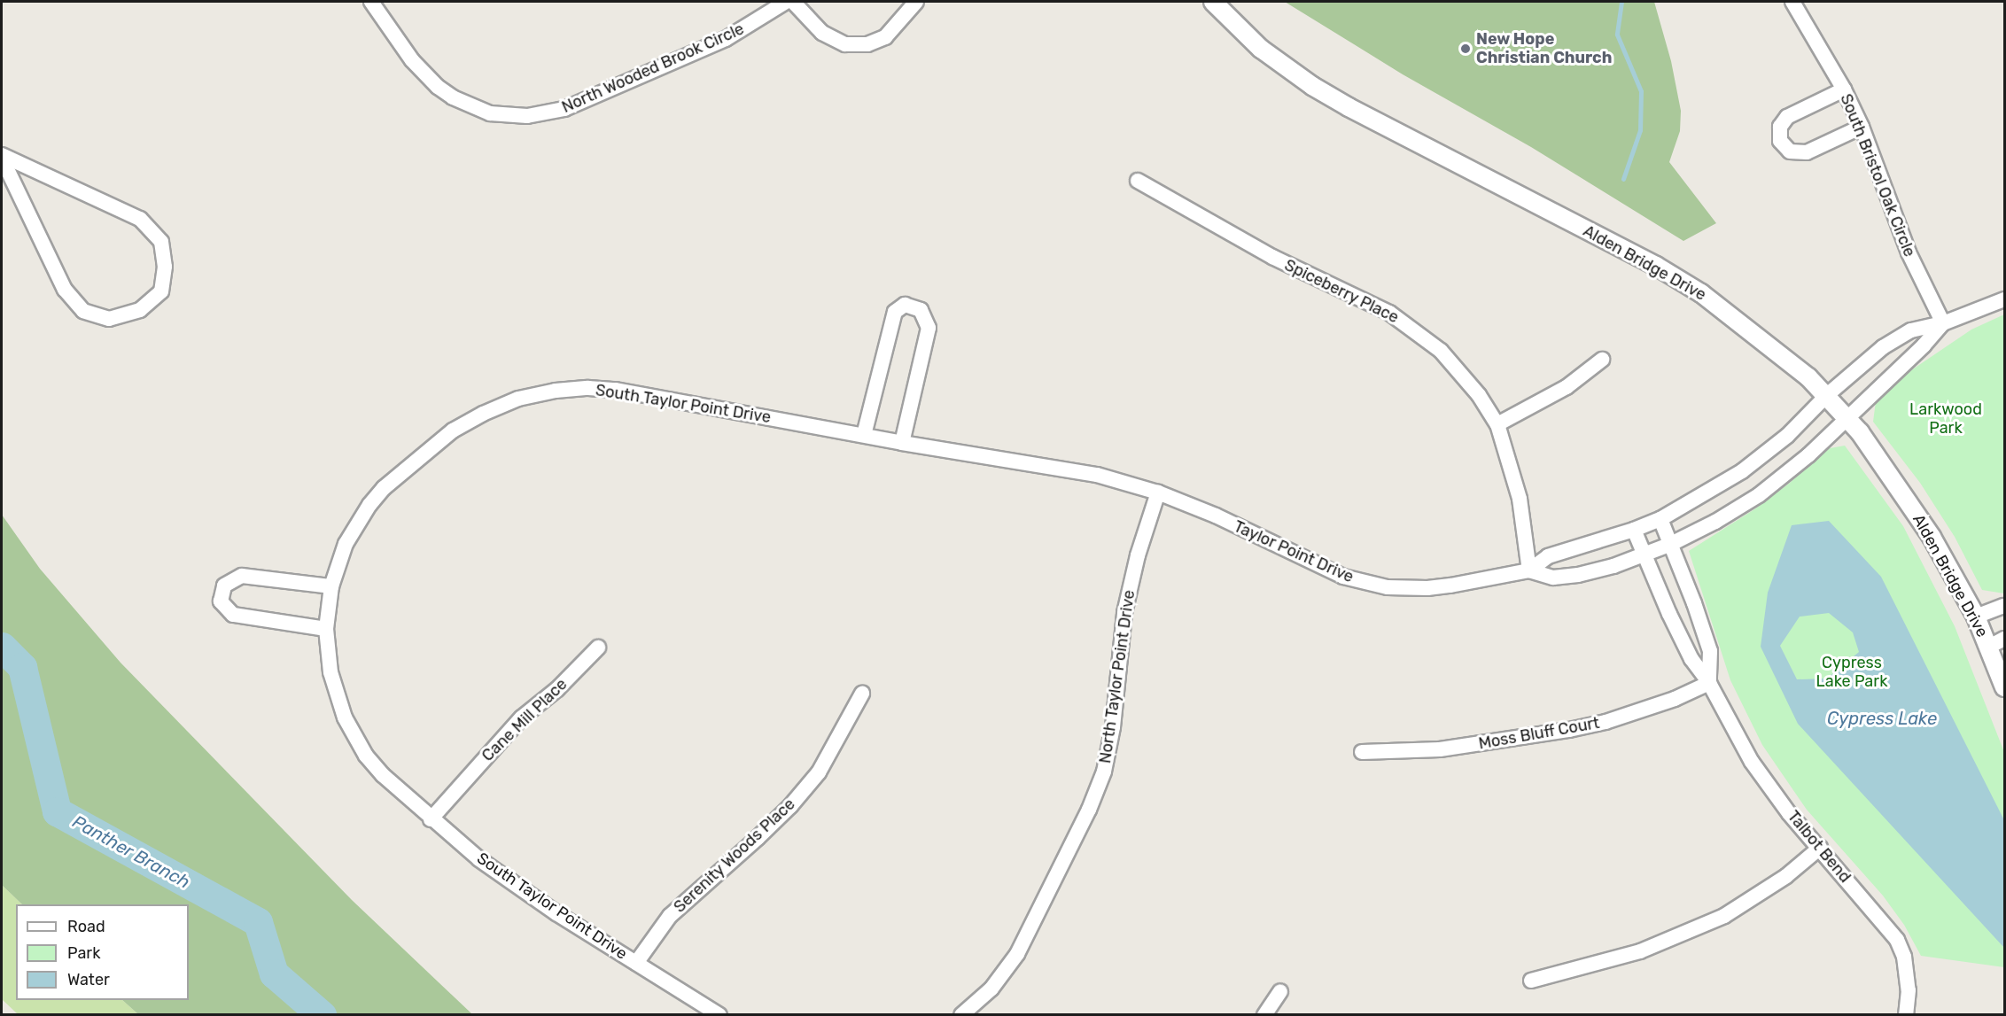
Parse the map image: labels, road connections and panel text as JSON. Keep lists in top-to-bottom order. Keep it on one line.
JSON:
{"streets":{"street":["North Wooded Brook Circle","South Bristol Oak Circle","Alden Bridge Drive","Spiceberry Place","South Taylor Point Drive","Taylor Point Drive","North Taylor Point Drive","Cane Mill Place","Moss Bluff Court","Talbot Bend","Serenity Woods Place"]},"crossings":[["South Bristol Oak Circle","Taylor Point Drive"],["Alden Bridge Drive","Taylor Point Drive"],["Spiceberry Place","Taylor Point Drive"],["South Taylor Point Drive","Taylor Point Drive"],["South Taylor Point Drive","North Taylor Point Drive"],["South Taylor Point Drive","Cane Mill Place"],["South Taylor Point Drive","Serenity Woods Place"],["Taylor Point Drive","North Taylor Point Drive"],["Taylor Point Drive","Talbot Bend"],["Moss Bluff Court","Talbot Bend"]],"water":["Cypress Lake","Panther Branch"],"parks":["Larkwood Park","Cypress Lake Park"],"places":["New Hope Christian Church"],"legend":["Road","Park","Water"]}
